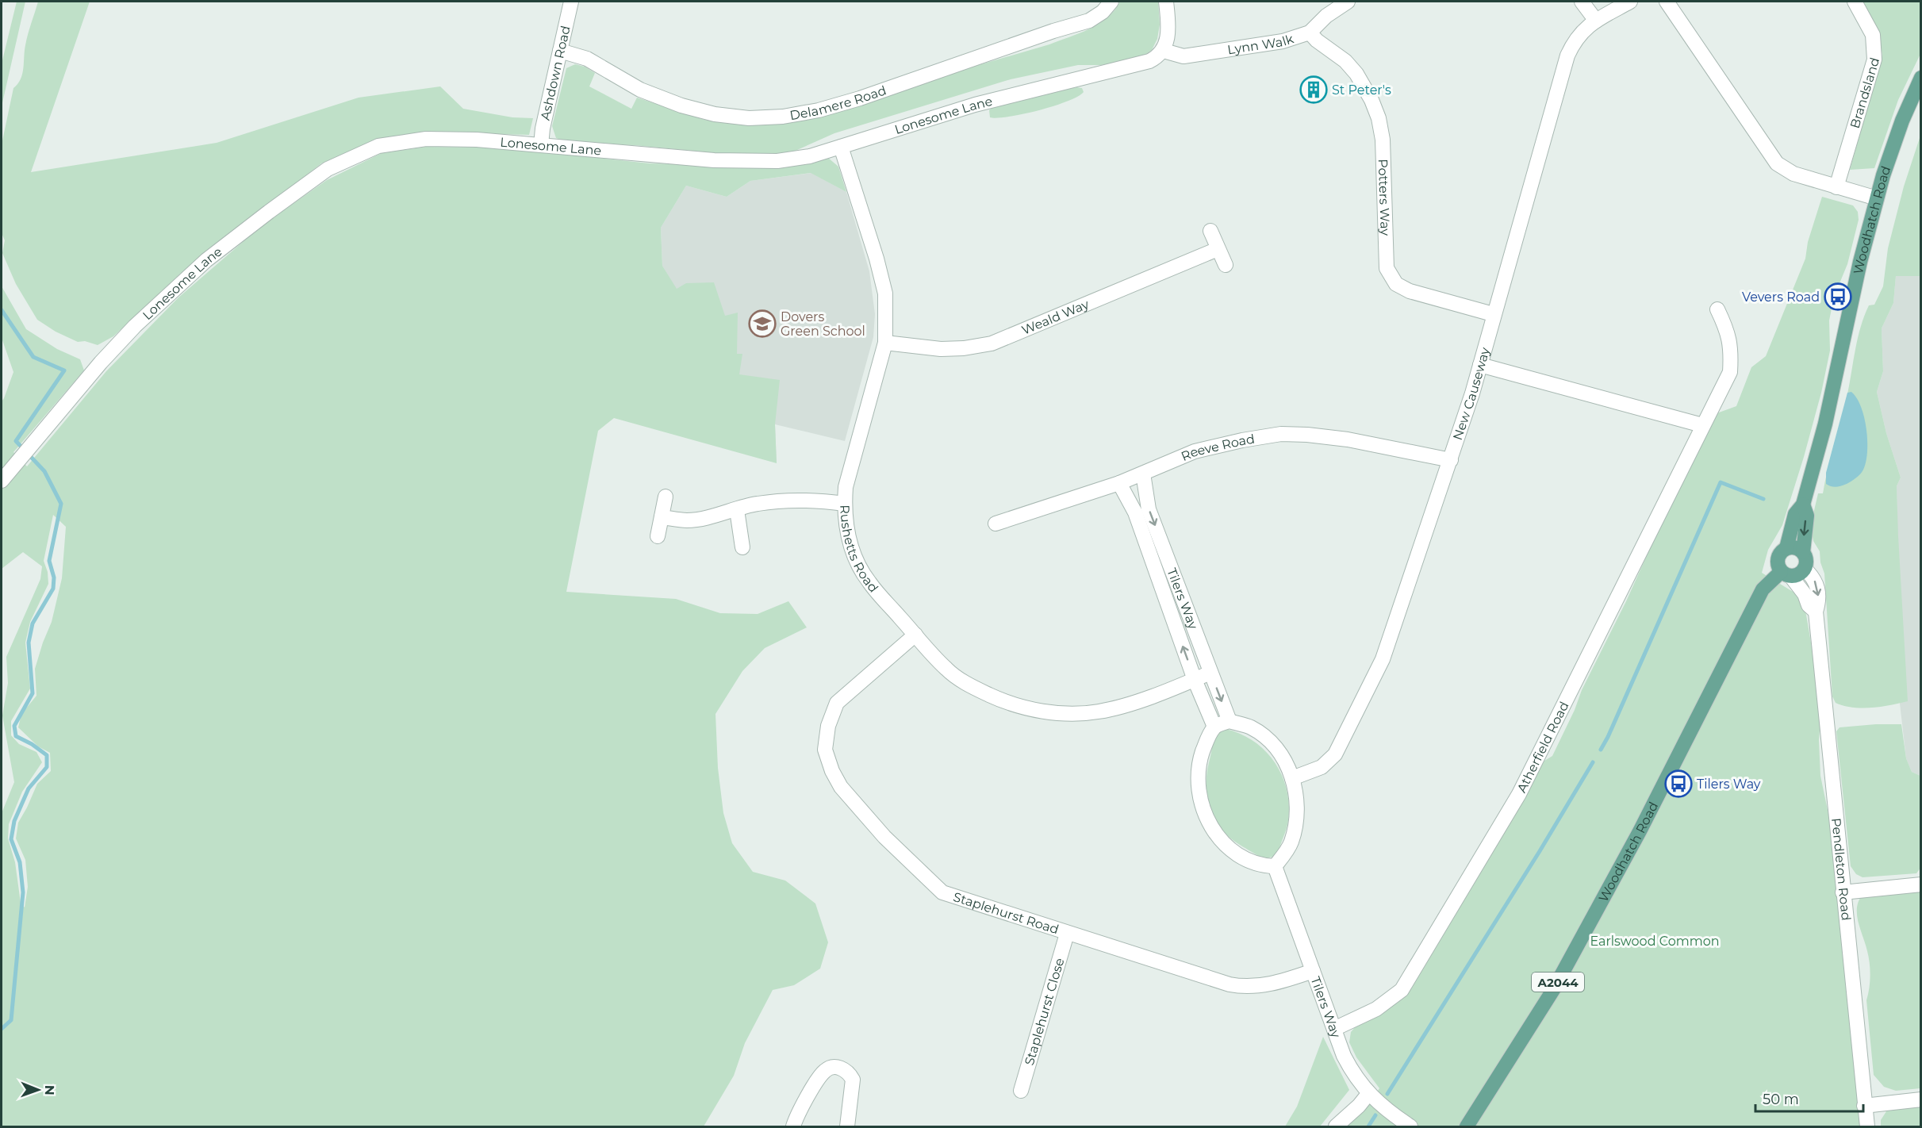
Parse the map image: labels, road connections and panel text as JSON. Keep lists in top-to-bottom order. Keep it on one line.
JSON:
{"streets":{"main road":["Woodhatch Road","A2044"],"street":["Lynn Walk","Ashdown Road","Brandsland","Delamere Road","Lonesome Lane","Potters Way","Weald Way","New Causeway","Reeve Road","Rushetts Road","Tilers Way","Atherfield Road","Pendleton Road","Staplehurst Road","Staplehurst Close"]},"crossings":[["Lynn Walk","Lonesome Lane"],["Lynn Walk","Potters Way"],["Ashdown Road","Delamere Road"],["Ashdown Road","Lonesome Lane"],["Lonesome Lane","Rushetts Road"],["Potters Way","New Causeway"],["Woodhatch Road","Pendleton Road"],["Weald Way","Rushetts Road"],["New Causeway","Reeve Road"],["New Causeway","Tilers Way"],["Reeve Road","Tilers Way"],["Rushetts Road","Tilers Way"],["Rushetts Road","Staplehurst Road"],["Tilers Way","Atherfield Road"],["Tilers Way","Staplehurst Road"],["Staplehurst Road","Staplehurst Close"]],"parks":["Earlswood Common"],"places":{"building":["St Peter's"],"bus stop":["Vevers Road","Tilers Way"],"school or university":["Dovers Green School"]},"scale_bar":"50 m","north":"right"}
